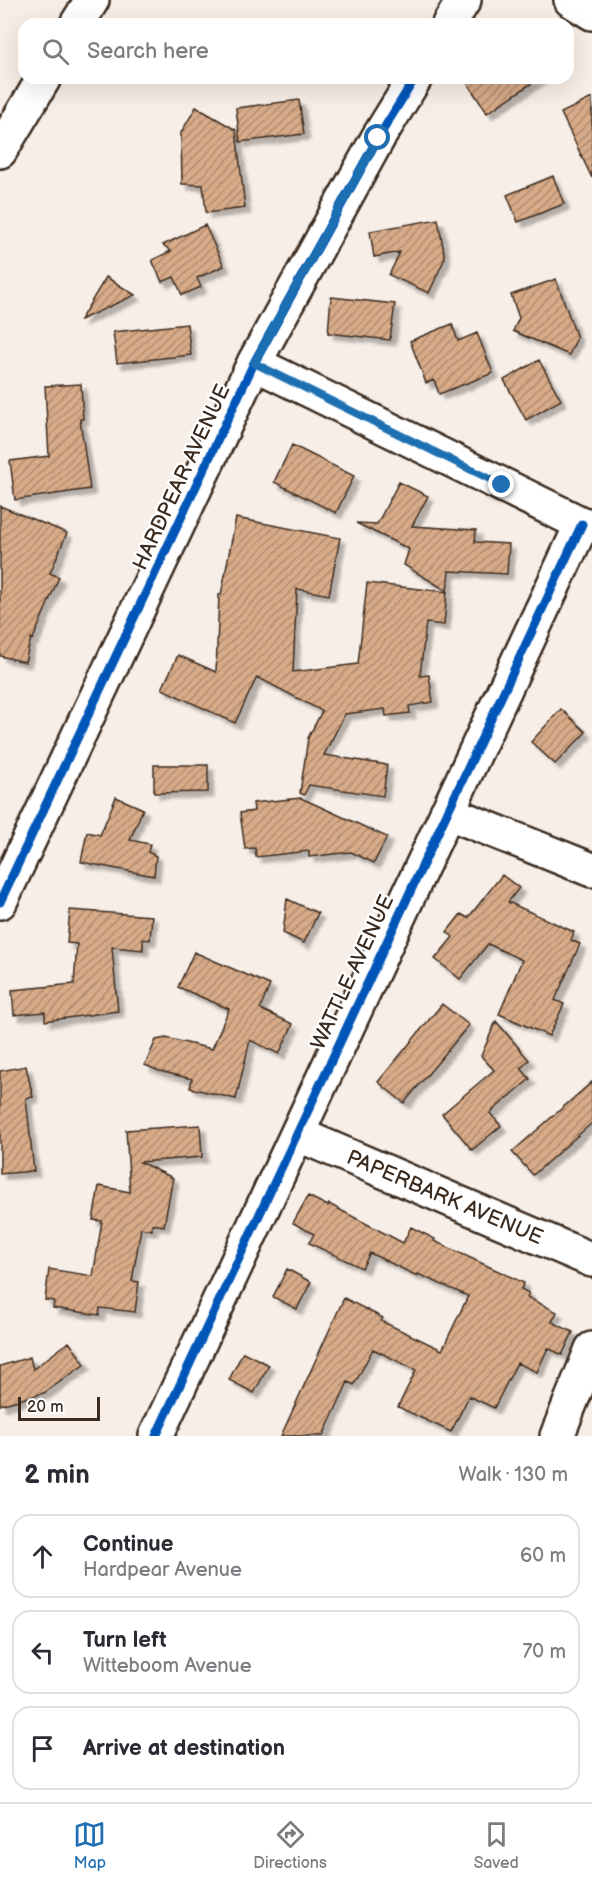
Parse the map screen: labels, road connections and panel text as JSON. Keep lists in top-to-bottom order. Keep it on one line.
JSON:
{"streets":{"street":["HARDPEAR AVENUE","WATTLE AVENUE","PAPERBARK AVENUE"]},"crossings":[["WATTLE AVENUE","PAPERBARK AVENUE"]],"scale_bar":"20 m","page":{"search":"Search here","scale":"20 m","heading":["2 min","Walk · 130 m"],"list":[["Continue","Hardpear Avenue","60 m"],["Turn left","Witteboom Avenue","70 m"],"Arrive at destination"],"nav":["Map","Directions","Saved"]}}
